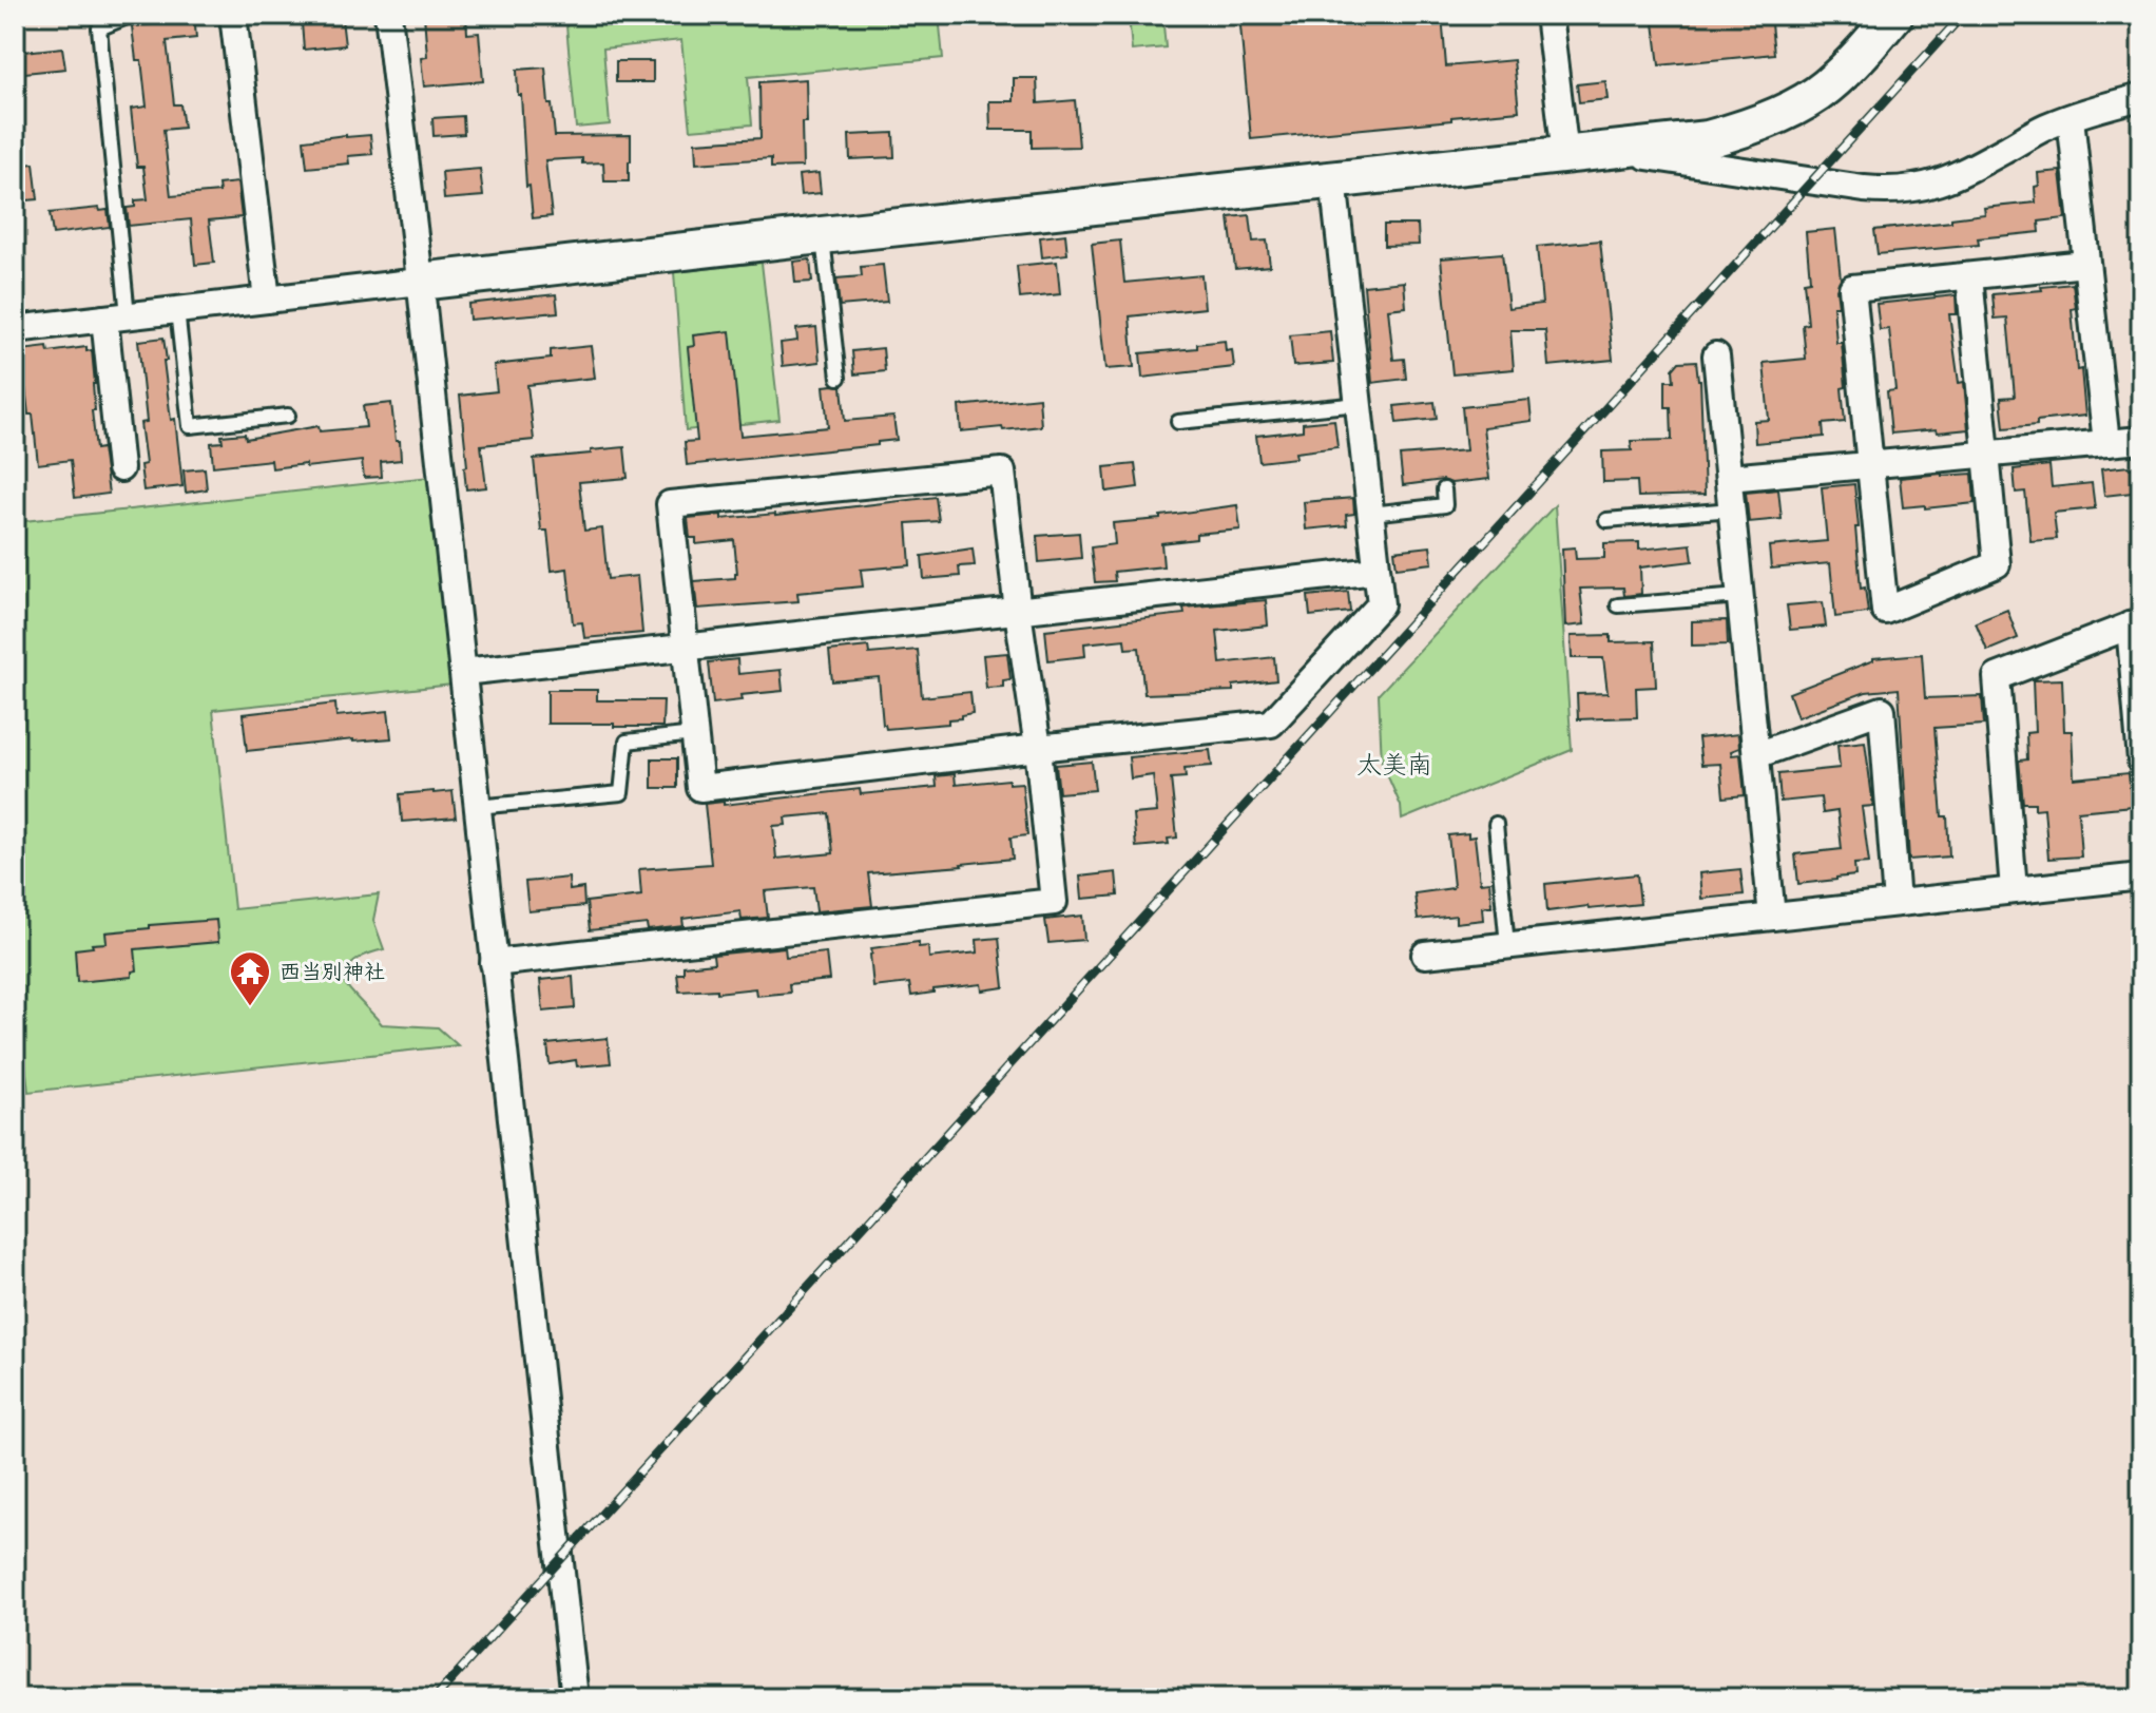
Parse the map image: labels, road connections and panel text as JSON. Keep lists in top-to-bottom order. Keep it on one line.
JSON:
{"districts":["太美南"],"places":{"temple":["西当別神社"]}}
